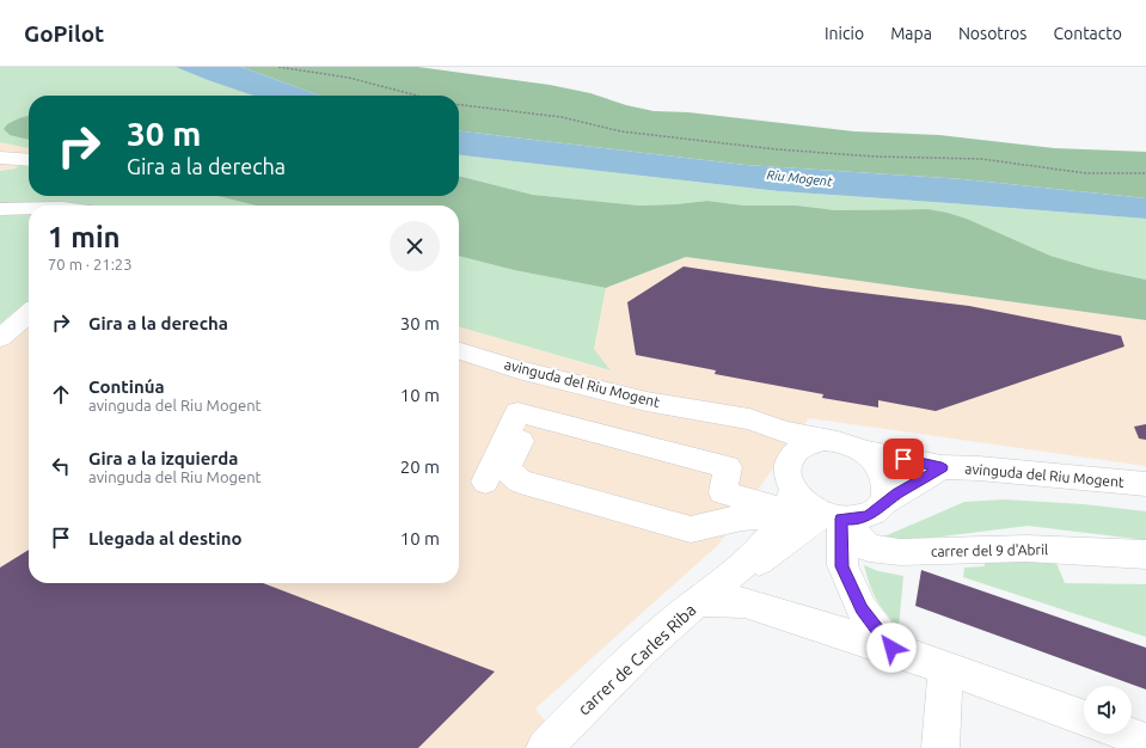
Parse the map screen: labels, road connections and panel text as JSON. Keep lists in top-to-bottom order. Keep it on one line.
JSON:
{"streets":{"street":["avinguda del Riu Mogent","carrer del 9 d'Abril","carrer de Carles Riba"]},"crossings":[["avinguda del Riu Mogent","carrer del 9 d'Abril"],["avinguda del Riu Mogent","carrer de Carles Riba"],["carrer del 9 d'Abril","carrer de Carles Riba"]],"water":["Riu Mogent"],"page":{"header":"GoPilot","nav":["Inicio","Mapa","Nosotros","Contacto"],"turn":["30 m","Gira a la derecha"],"heading":["1 min","70 m · 21:23"],"list":[{"name":"Gira a la derecha","value":"30 m"},{"name":"Continúa","note":"avinguda del Riu Mogent","value":"10 m"},{"name":"Gira a la izquierda","note":"avinguda del Riu Mogent","value":"20 m"},{"name":"Llegada al destino","value":"10 m"}]}}
